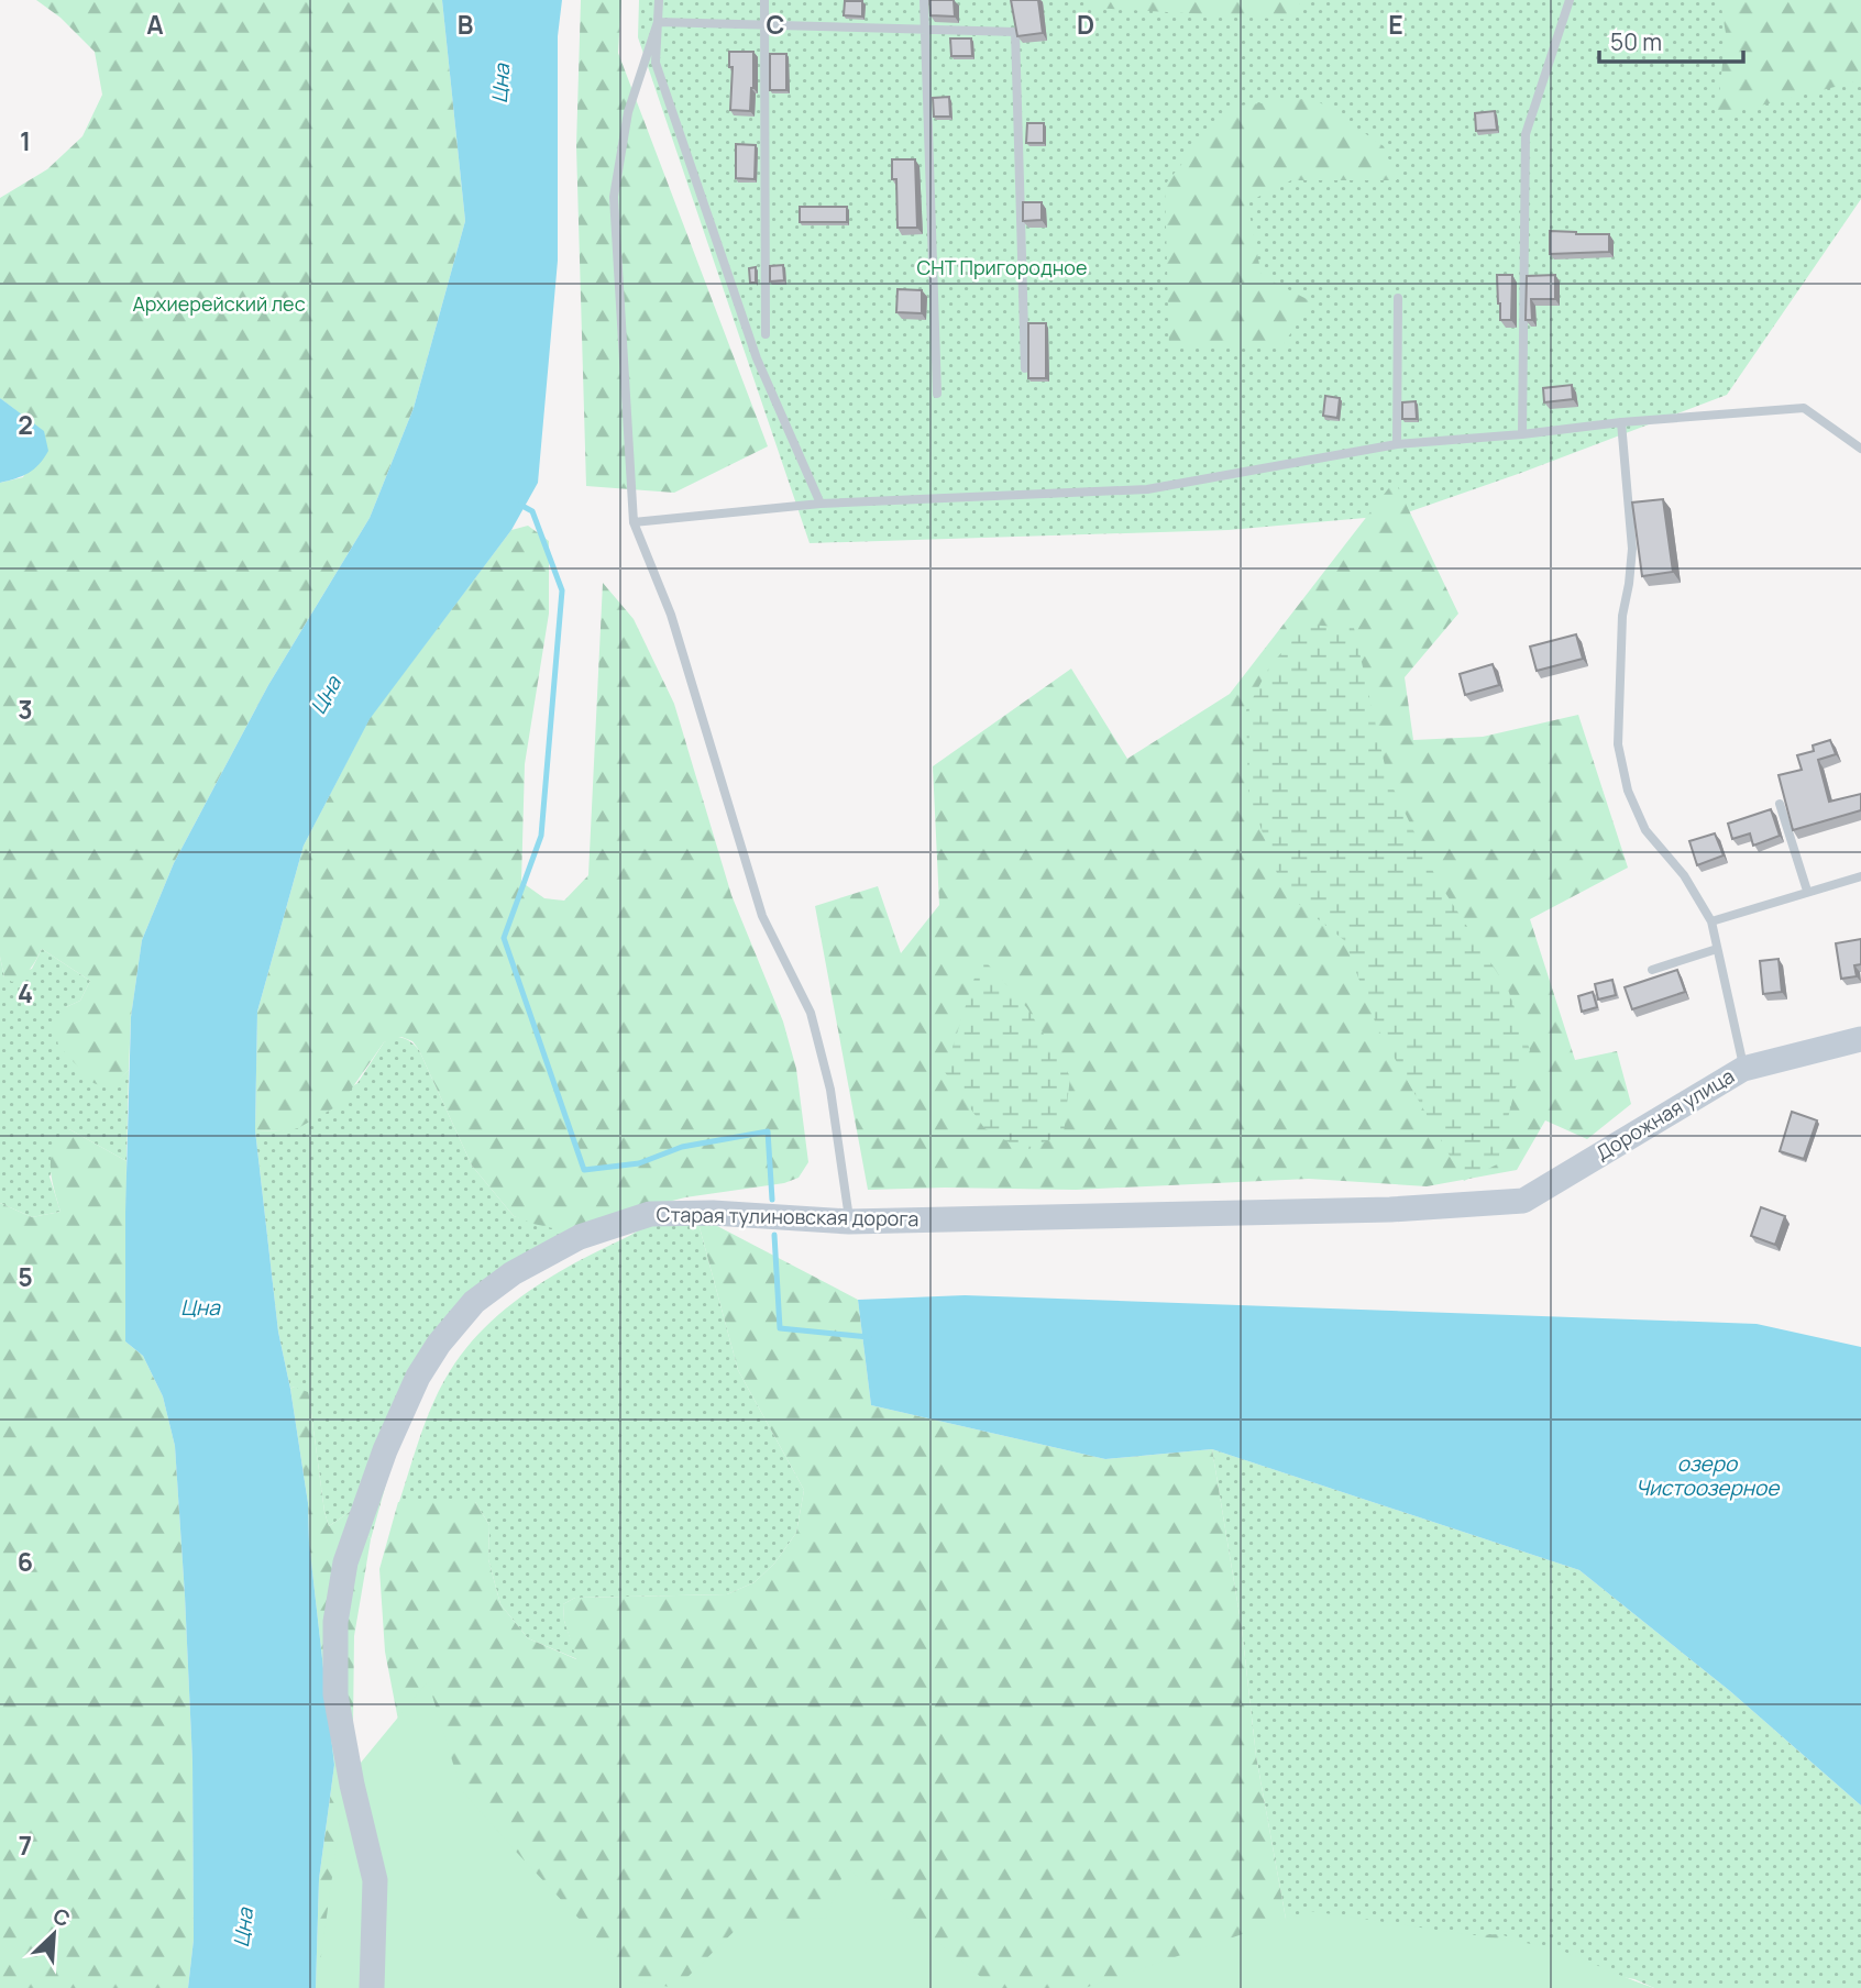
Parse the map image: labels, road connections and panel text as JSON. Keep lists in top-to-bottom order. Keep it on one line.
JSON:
{"streets":{"street":["Дорожная улица","Старая тулиновская дорога"]},"crossings":[["Дорожная улица","Старая тулиновская дорога"]],"water":["Цна","озеро Чистоозерное"],"parks":["СНТ Пригородное","Архиерейский лес"],"scale_bar":"50 m","north":"top right","grid":{"columns":["A","B","C","D","E"],"rows":["1","2","3","4","5","6","7"]}}
